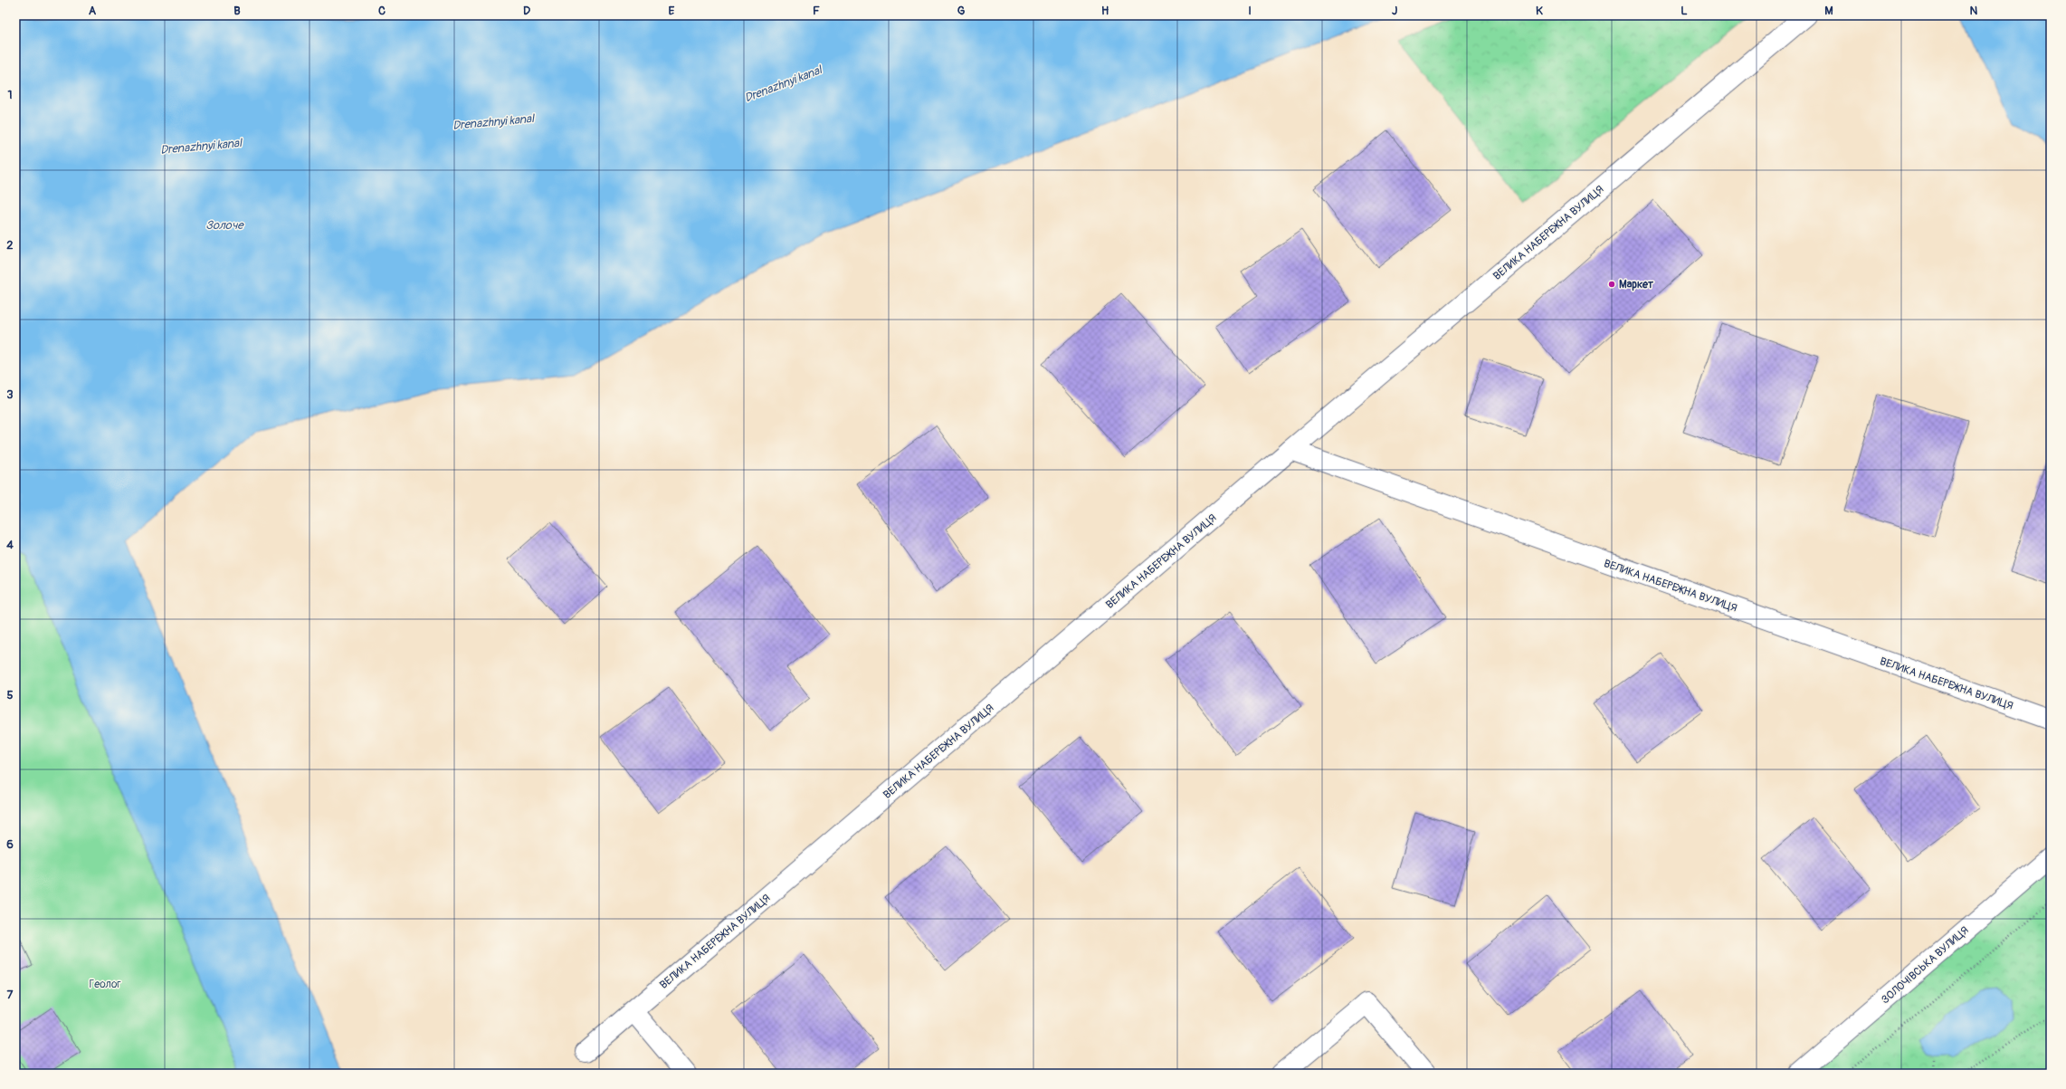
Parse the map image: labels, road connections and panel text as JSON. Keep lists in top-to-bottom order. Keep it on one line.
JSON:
{"streets":{"street":["ВЕЛИКА НАБЕРЕЖНА ВУЛИЦЯ","ЗОЛОЧІВСЬКА ВУЛИЦЯ"]},"water":["Drenazhnyi kanal","Золоче"],"parks":["Геолог"],"places":["Маркет"],"grid":{"columns":["A","B","C","D","E","F","G","H","I","J","K","L","M","N"],"rows":["1","2","3","4","5","6","7"]}}
